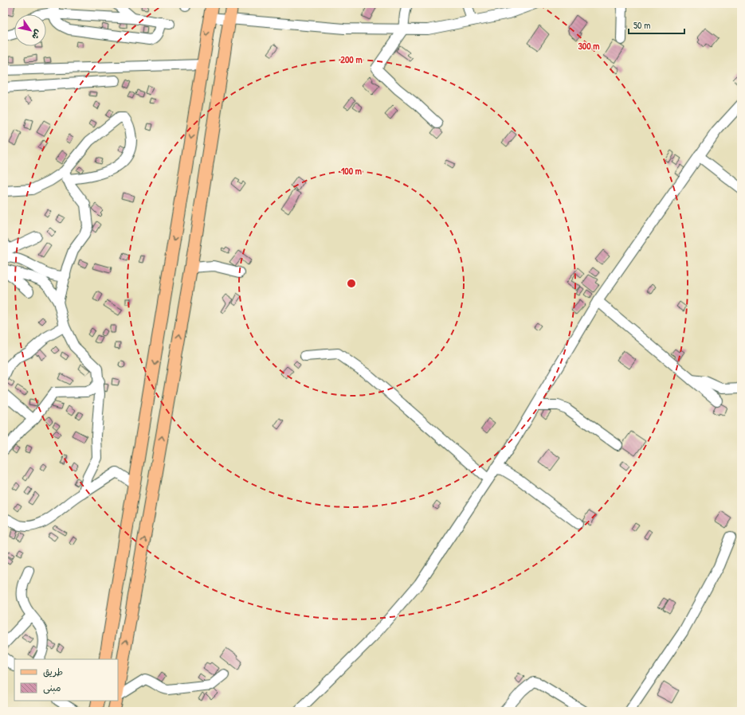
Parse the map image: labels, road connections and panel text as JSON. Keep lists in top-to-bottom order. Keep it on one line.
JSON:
{"legend":["طريق","مبنى"],"scale_bar":"50 m","north":"bottom right","rings":["300 m","200 m","100 m"]}
